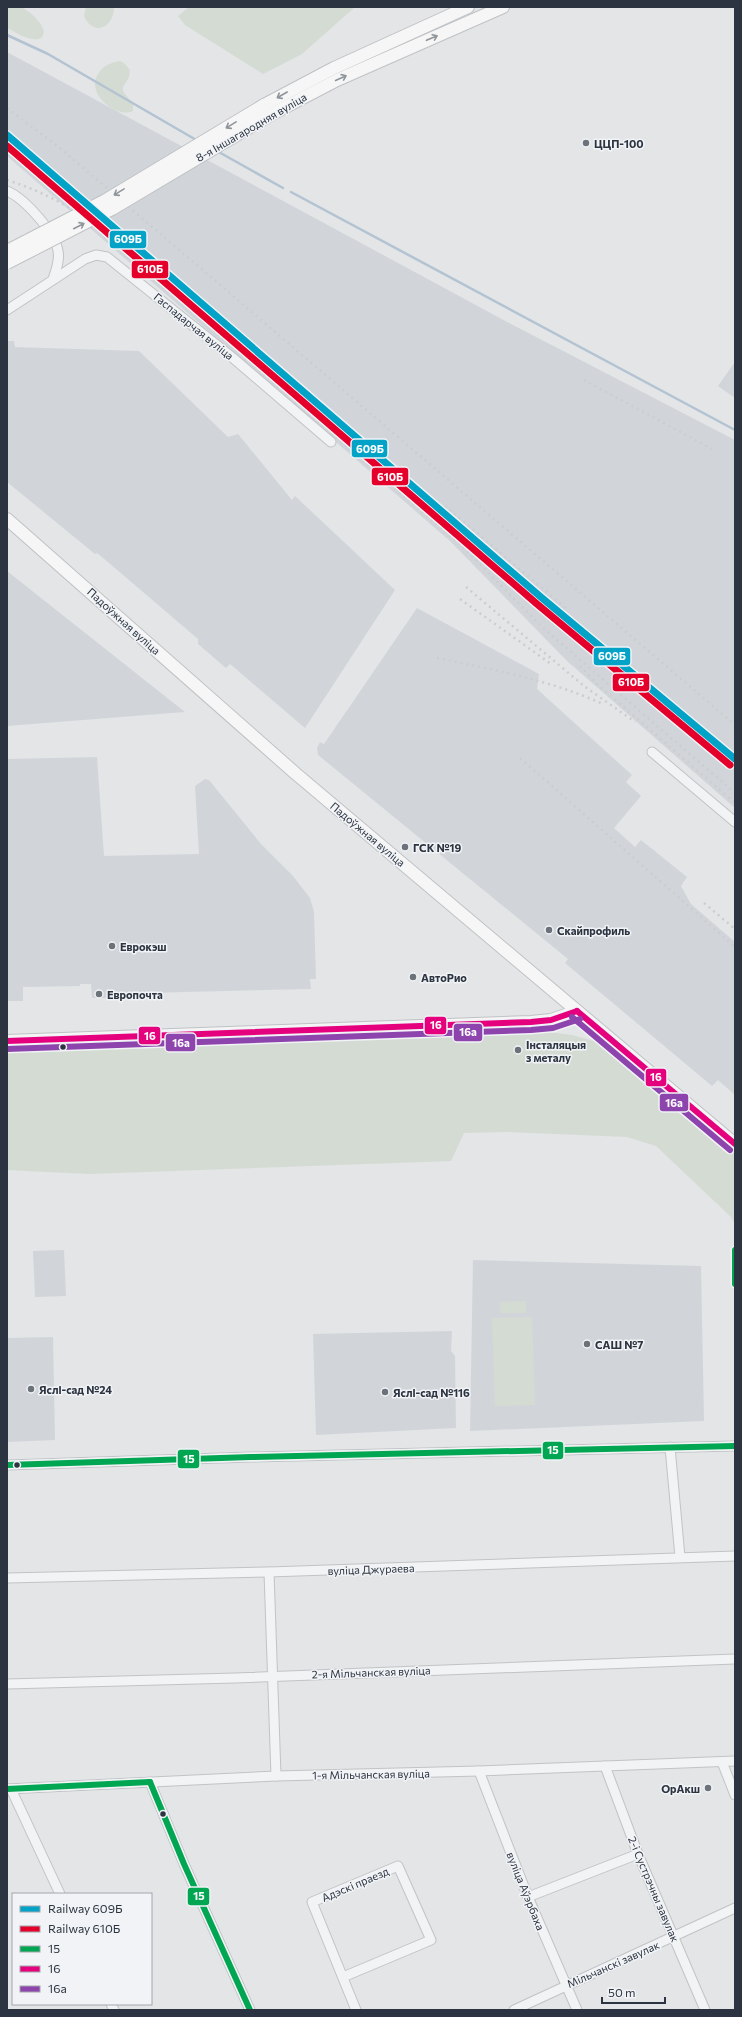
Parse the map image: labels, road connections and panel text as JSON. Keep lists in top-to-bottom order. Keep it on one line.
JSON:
{"streets":{"main road":["8-я Іншагародняя вуліца","Падоўжная вуліца"],"street":["Гаспадарчая вуліца","вуліца Джураева","2-я Мільчанская вуліца","1-я Мільчанская вуліца","Адэскі праезд","2-і Сустрэчны завулак","вуліца Аўэрбаха","Мільчанскі завулак"]},"crossings":[["1-я Мільчанская вуліца","2-і Сустрэчны завулак"],["1-я Мільчанская вуліца","вуліца Аўэрбаха"],["2-і Сустрэчны завулак","Мільчанскі завулак"],["вуліца Аўэрбаха","Мільчанскі завулак"]],"places":["ЦЦП-100","ГСК №19","Скайпрофиль","Еврокэш","АвтоРио","Европочта","Інсталяцыя з металу","САШ №7","Яслі-сад №24","Яслі-сад №116","ОрАкш"],"lines":["rail line 609Б","rail line 610Б","transit line 16","transit line 16а","transit line 15"],"legend":["Railway 609Б","Railway 610Б","15","16","16а"],"scale_bar":"50 m"}
